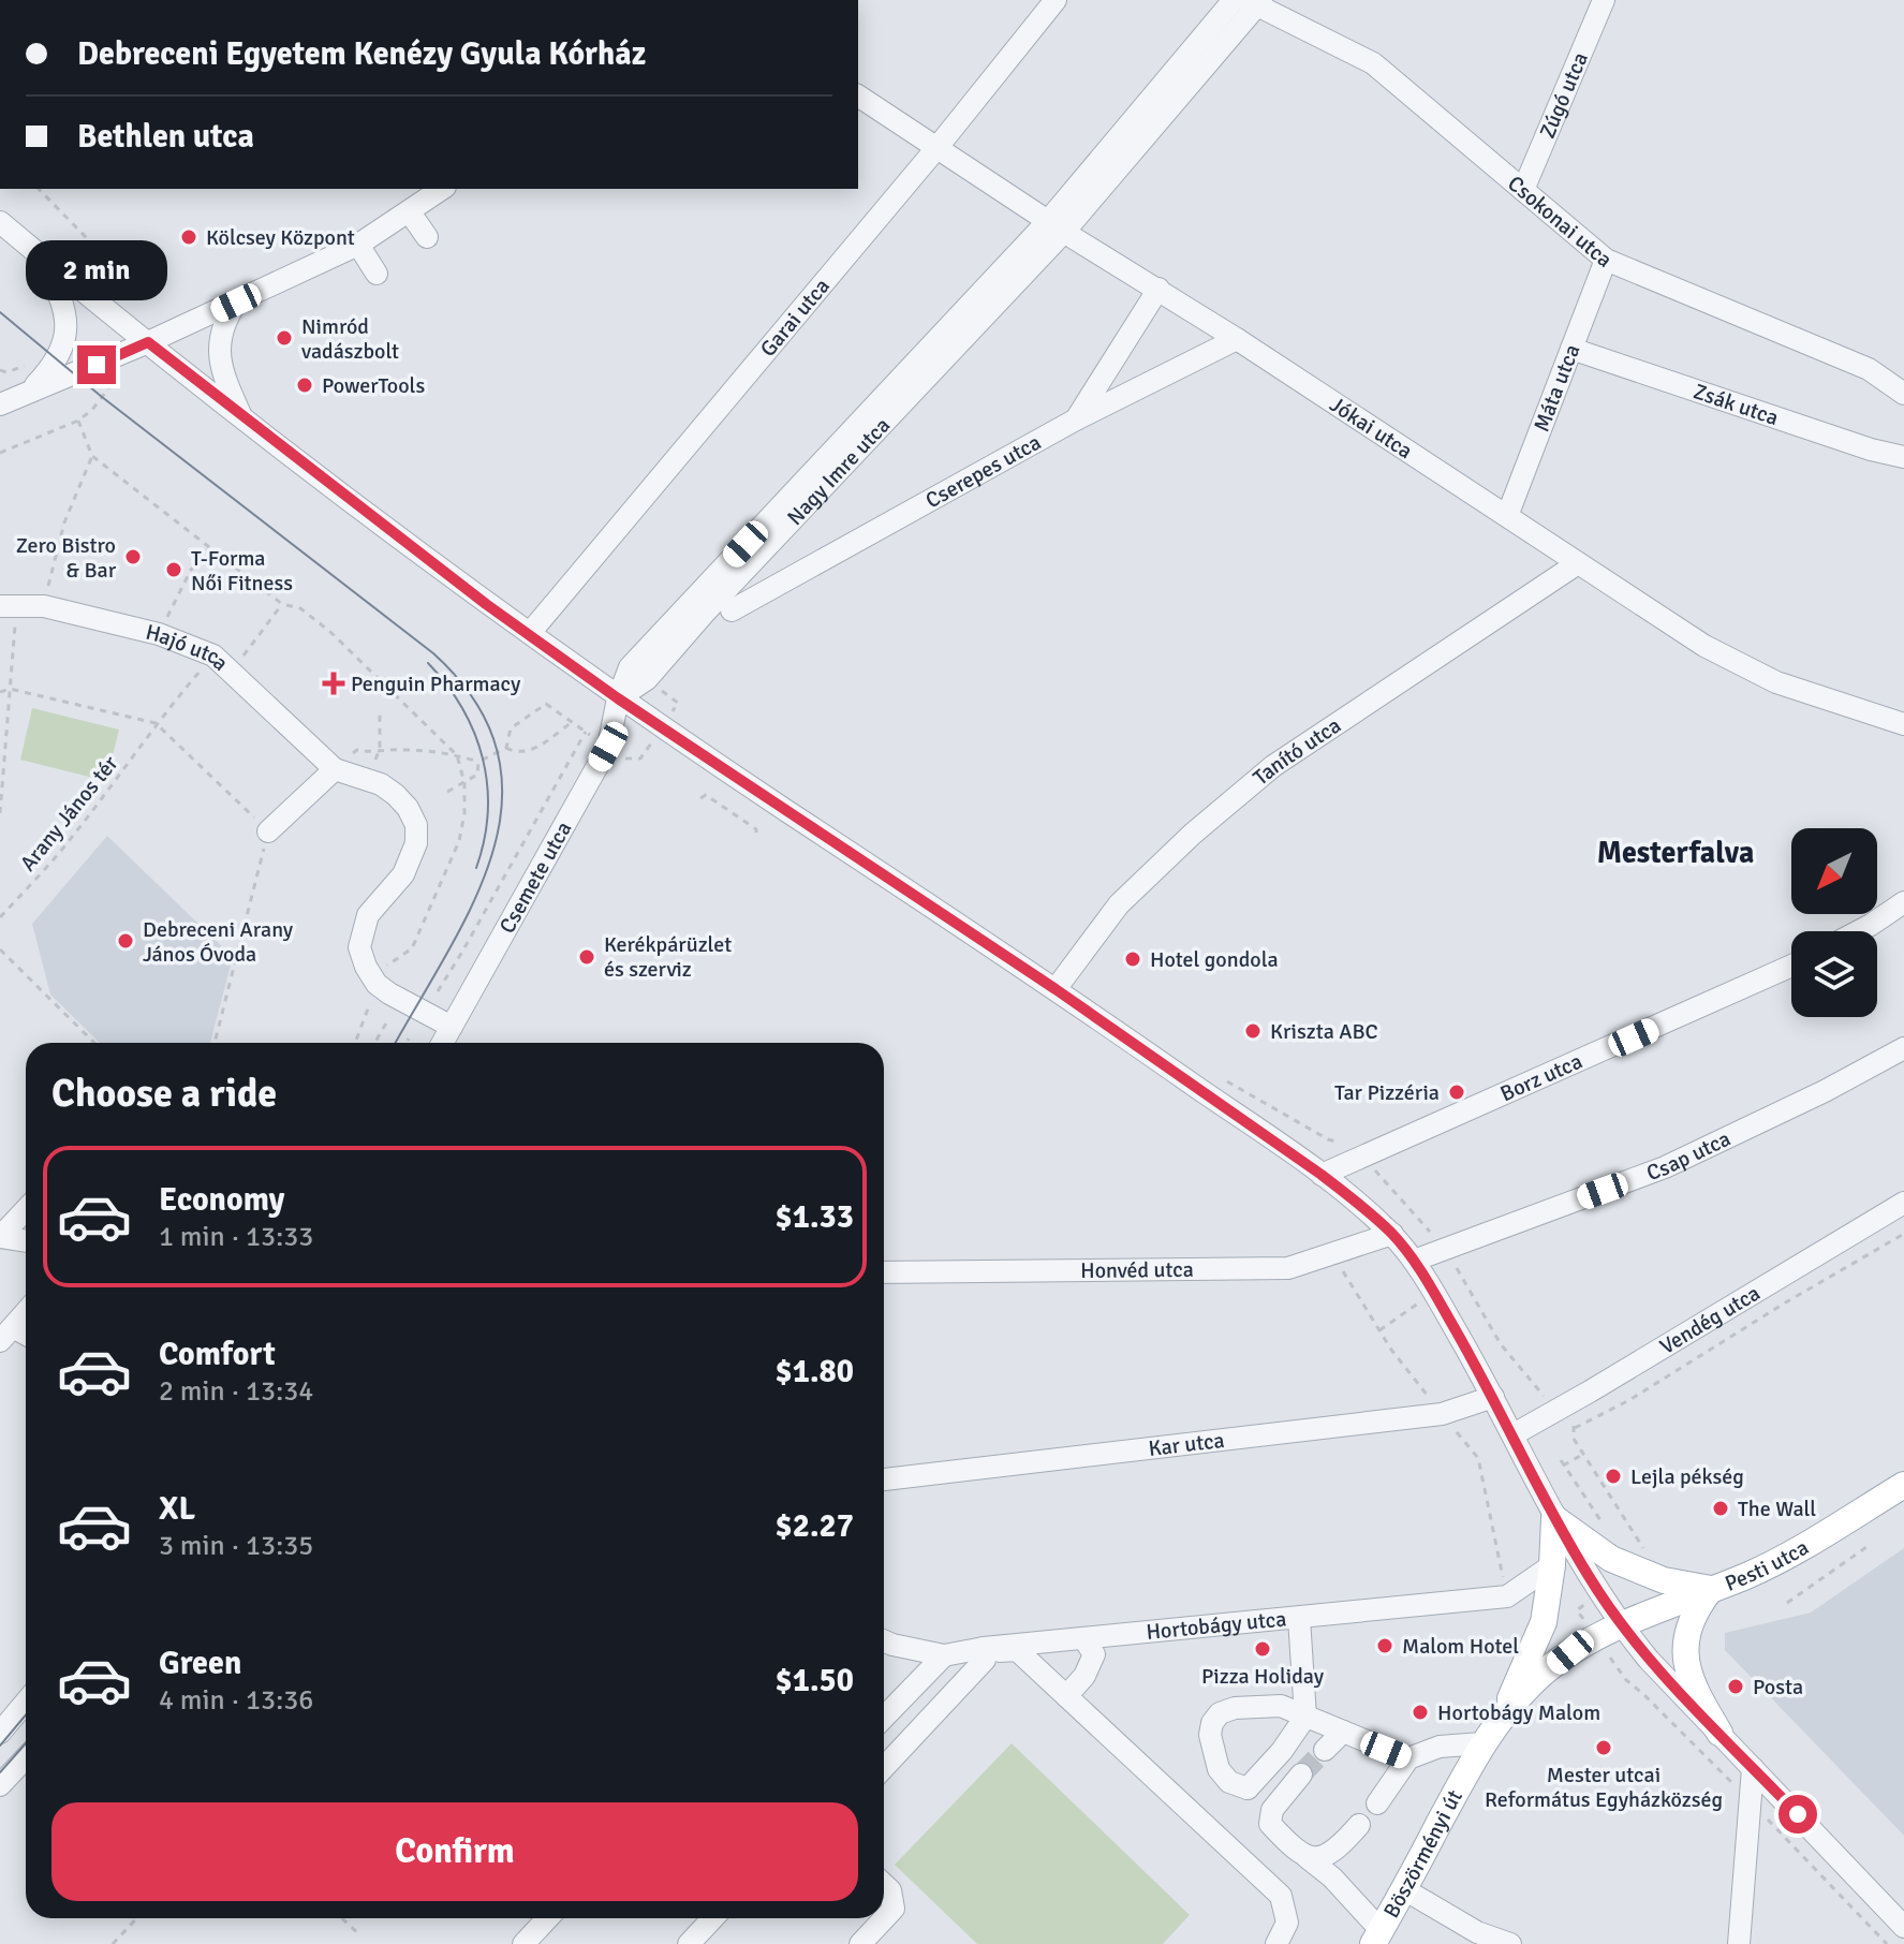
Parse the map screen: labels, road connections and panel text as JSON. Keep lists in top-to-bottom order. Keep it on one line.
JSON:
{"streets":{"main road":["Pesti utca","Böszörményi út"],"street":["Zúgó utca","Csokonai utca","Garai utca","Máta utca","Zsák utca","Jókai utca","Nagy Imre utca","Cserepes utca","Hajó utca","Tanító utca","Csemete utca","Borz utca","Csap utca","Honvéd utca","Vendég utca","Kar utca","Hortobágy utca"],"path":["Arany János tér"]},"crossings":[["Zúgó utca","Csokonai utca"],["Csokonai utca","Máta utca"],["Csokonai utca","Nagy Imre utca"],["Garai utca","Jókai utca"],["Máta utca","Zsák utca"],["Máta utca","Jókai utca"],["Jókai utca","Nagy Imre utca"],["Jókai utca","Cserepes utca"],["Jókai utca","Tanító utca"],["Nagy Imre utca","Csemete utca"],["Hajó utca","Arany János tér"],["Pesti utca","Böszörményi út"]],"districts":["Mesterfalva"],"places":{"other":["Kölcsey Központ","Nimród vadászbolt","PowerTools","Zero Bistro & Bar","T-Forma Női Fitness","Debreceni Arany János Óvoda","Kerékpárüzlet és szerviz","Hotel gondola","Kriszta ABC","Tar Pizzéria","Lejla pékség","The Wall","Malom Hotel","Pizza Holiday","Posta","Hortobágy Malom","Mester utcai Református Egyházközség"],"health":["Penguin Pharmacy"]},"north":"bottom left","page":{"banner":["Debreceni Egyetem Kenézy Gyula Kórház","Bethlen utca"],"bubble":"2 min","heading":"Choose a ride","list":[{"name":"Economy","note":"1 min · 13:33","value":"$1.33"},{"name":"Comfort","note":"2 min · 13:34","value":"$1.80"},{"name":"XL","note":"3 min · 13:35","value":"$2.27"},{"name":"Green","note":"4 min · 13:36","value":"$1.50"}],"buttons":"Confirm"}}
